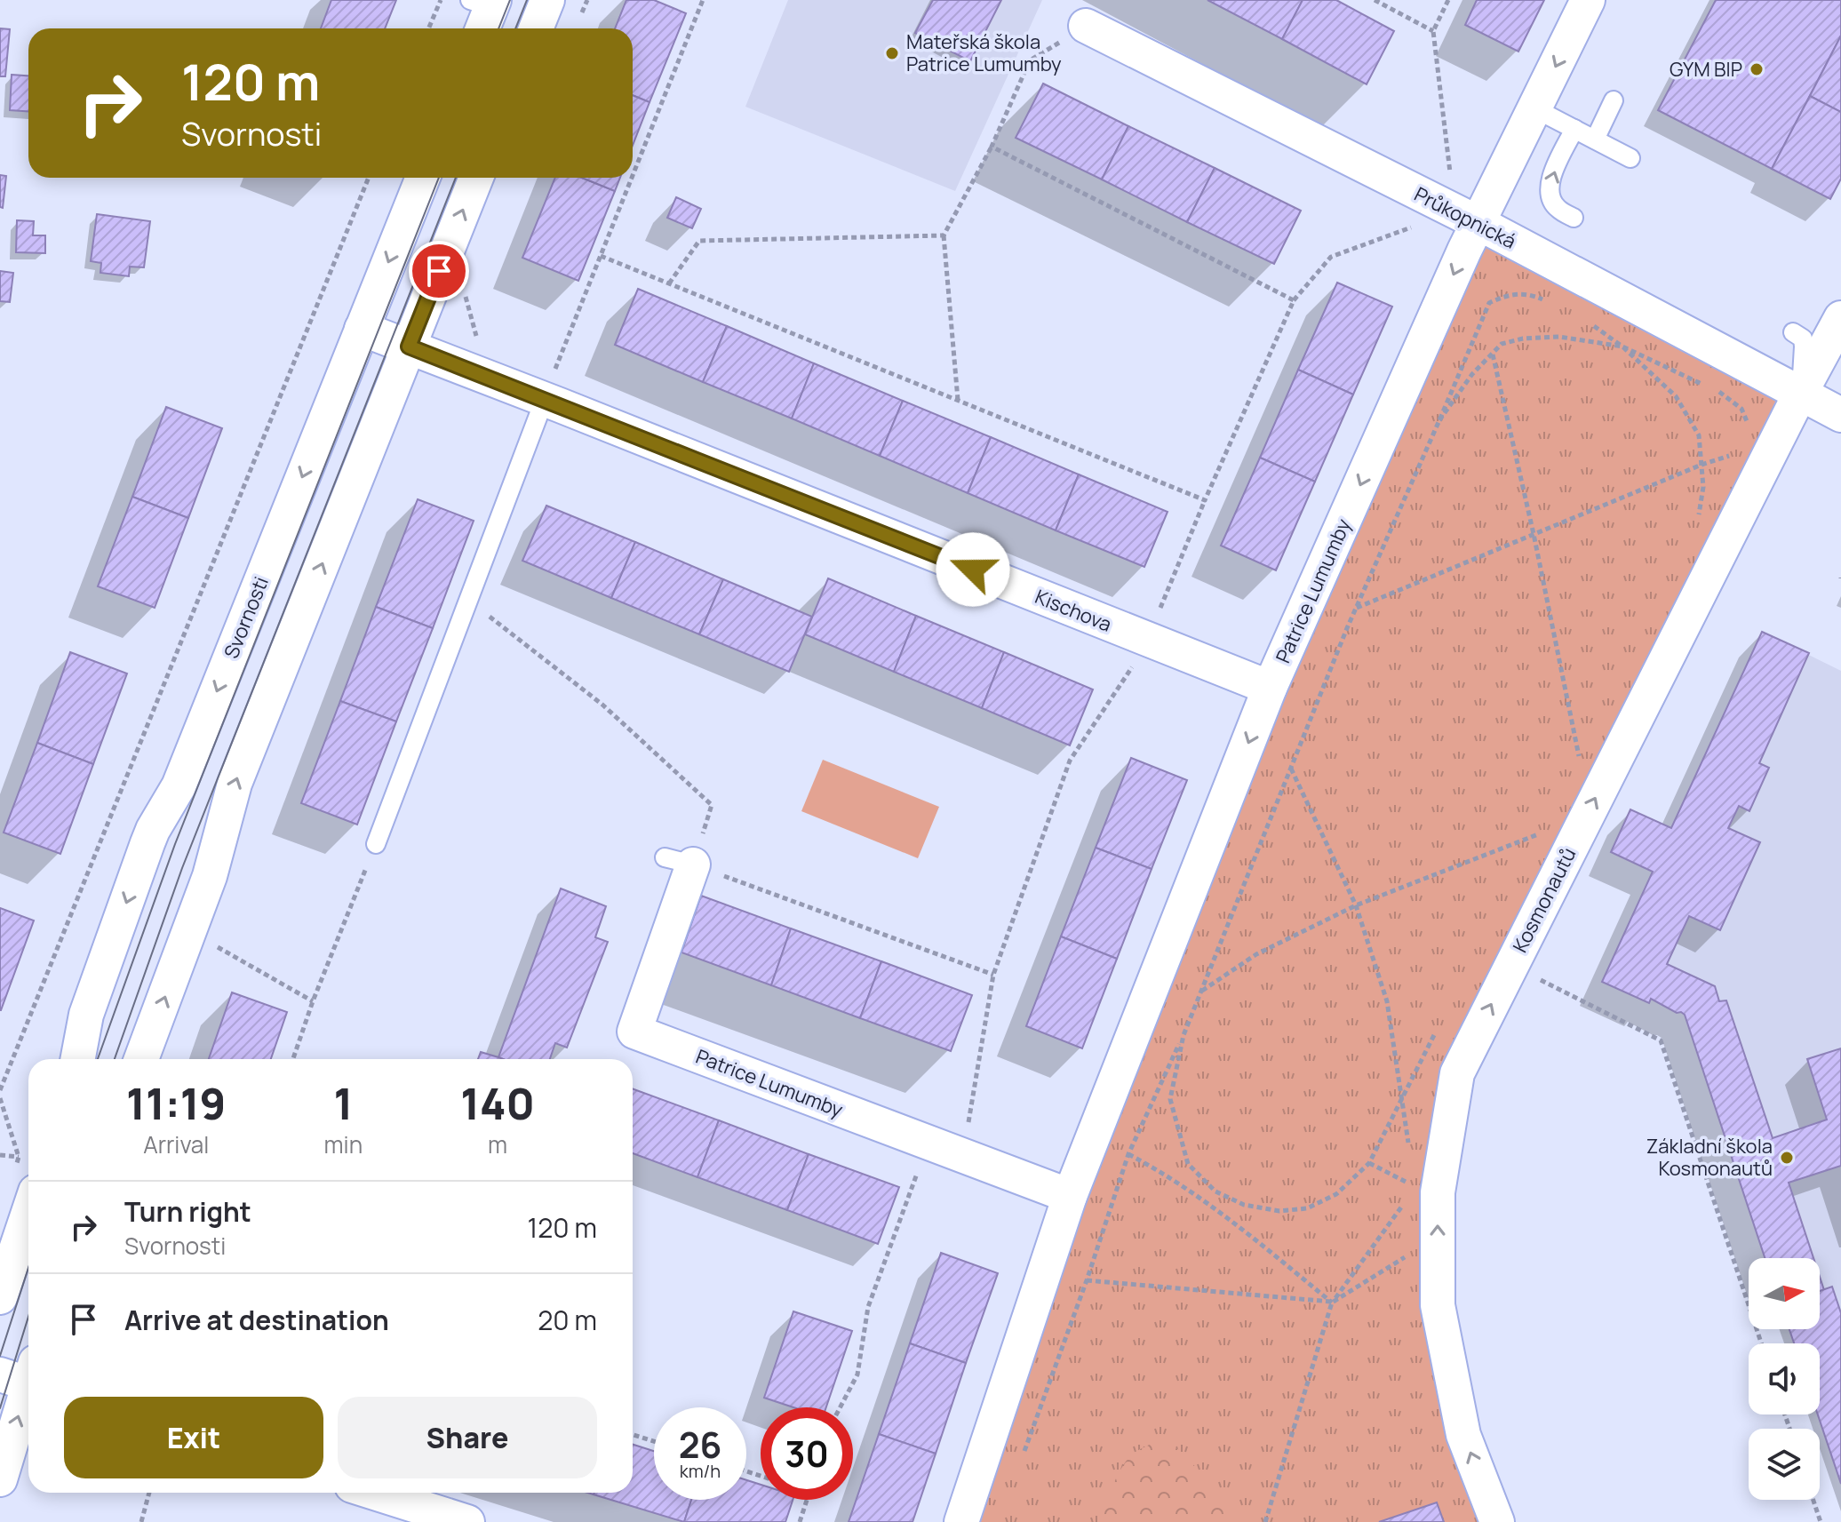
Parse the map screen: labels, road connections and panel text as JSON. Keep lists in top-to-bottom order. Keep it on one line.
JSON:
{"streets":{"street":["Průkopnická","Patrice Lumumby","Kischova","Svornosti","Kosmonautů"]},"crossings":[["Průkopnická","Patrice Lumumby"],["Průkopnická","Kosmonautů"],["Patrice Lumumby","Kischova"],["Kischova","Svornosti"]],"one_way":["Patrice Lumumby","Kosmonautů"],"places":["Mateřská škola Patrice Lumumby","GYM BIP","Základní škola Kosmonautů"],"north":"right","page":{"turn":["120 m","Svornosti"],"eta":["11:19","Arrival","1","min","140","m"],"list":[{"name":"Turn right","note":"Svornosti","value":"120 m"},{"name":"Arrive at destination","value":"20 m"}],"buttons":["Exit","Share"],"speed":"26 km/h","limit":"30"}}
